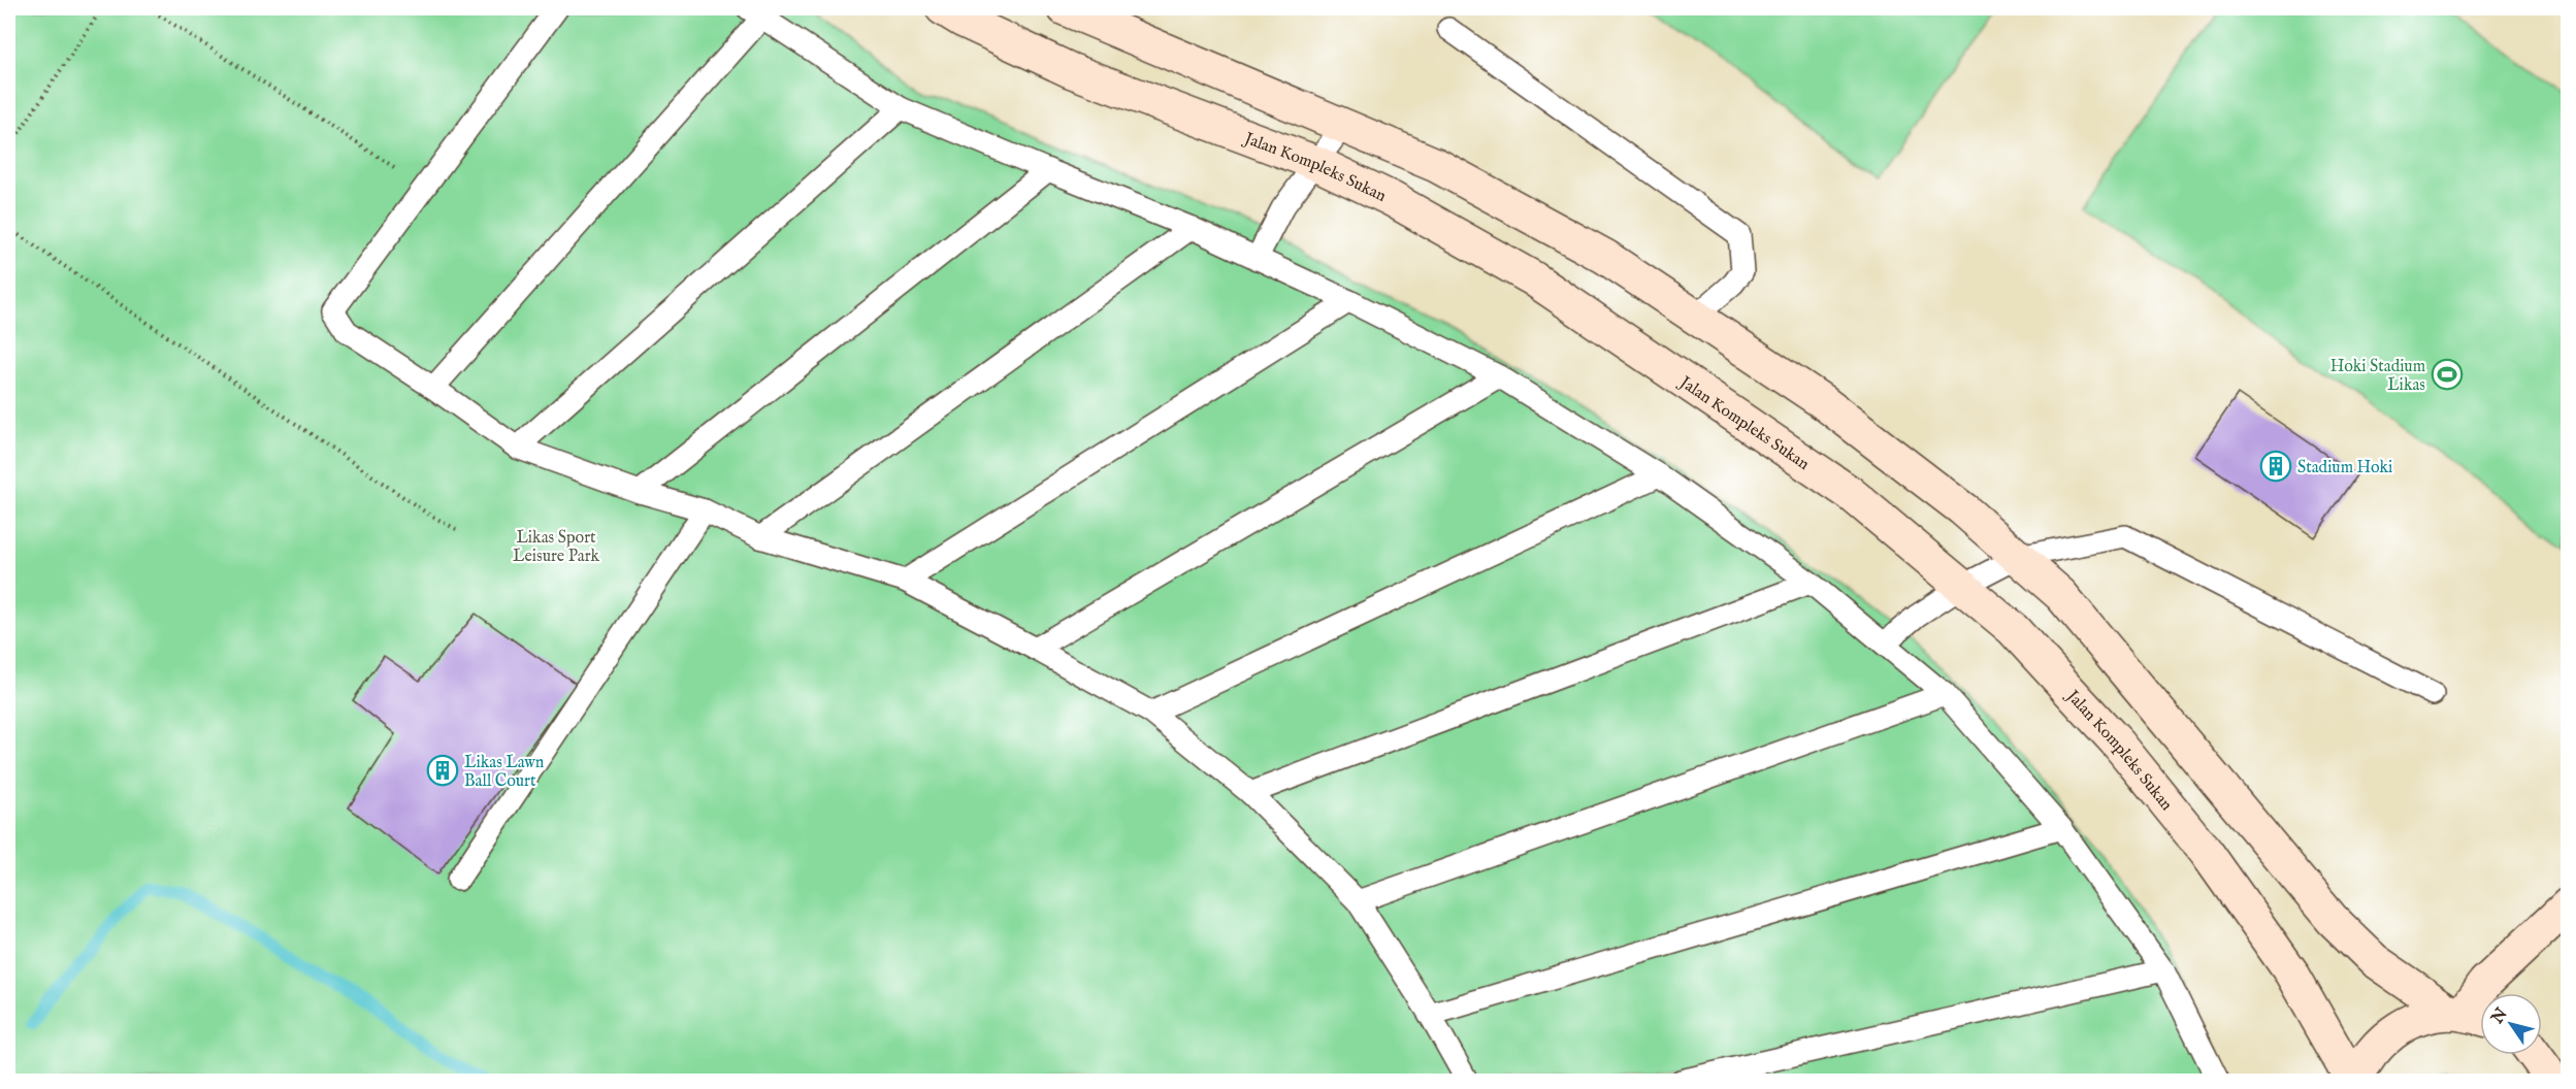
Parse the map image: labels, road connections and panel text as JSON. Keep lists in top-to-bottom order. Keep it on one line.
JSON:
{"streets":{"main road":["Jalan Kompleks Sukan"]},"parks":["Likas Sport Leisure Park"],"places":{"sports":["Hoki Stadium Likas"],"building":["Stadium Hoki","Likas Lawn Ball Court"]},"north":"top left"}
